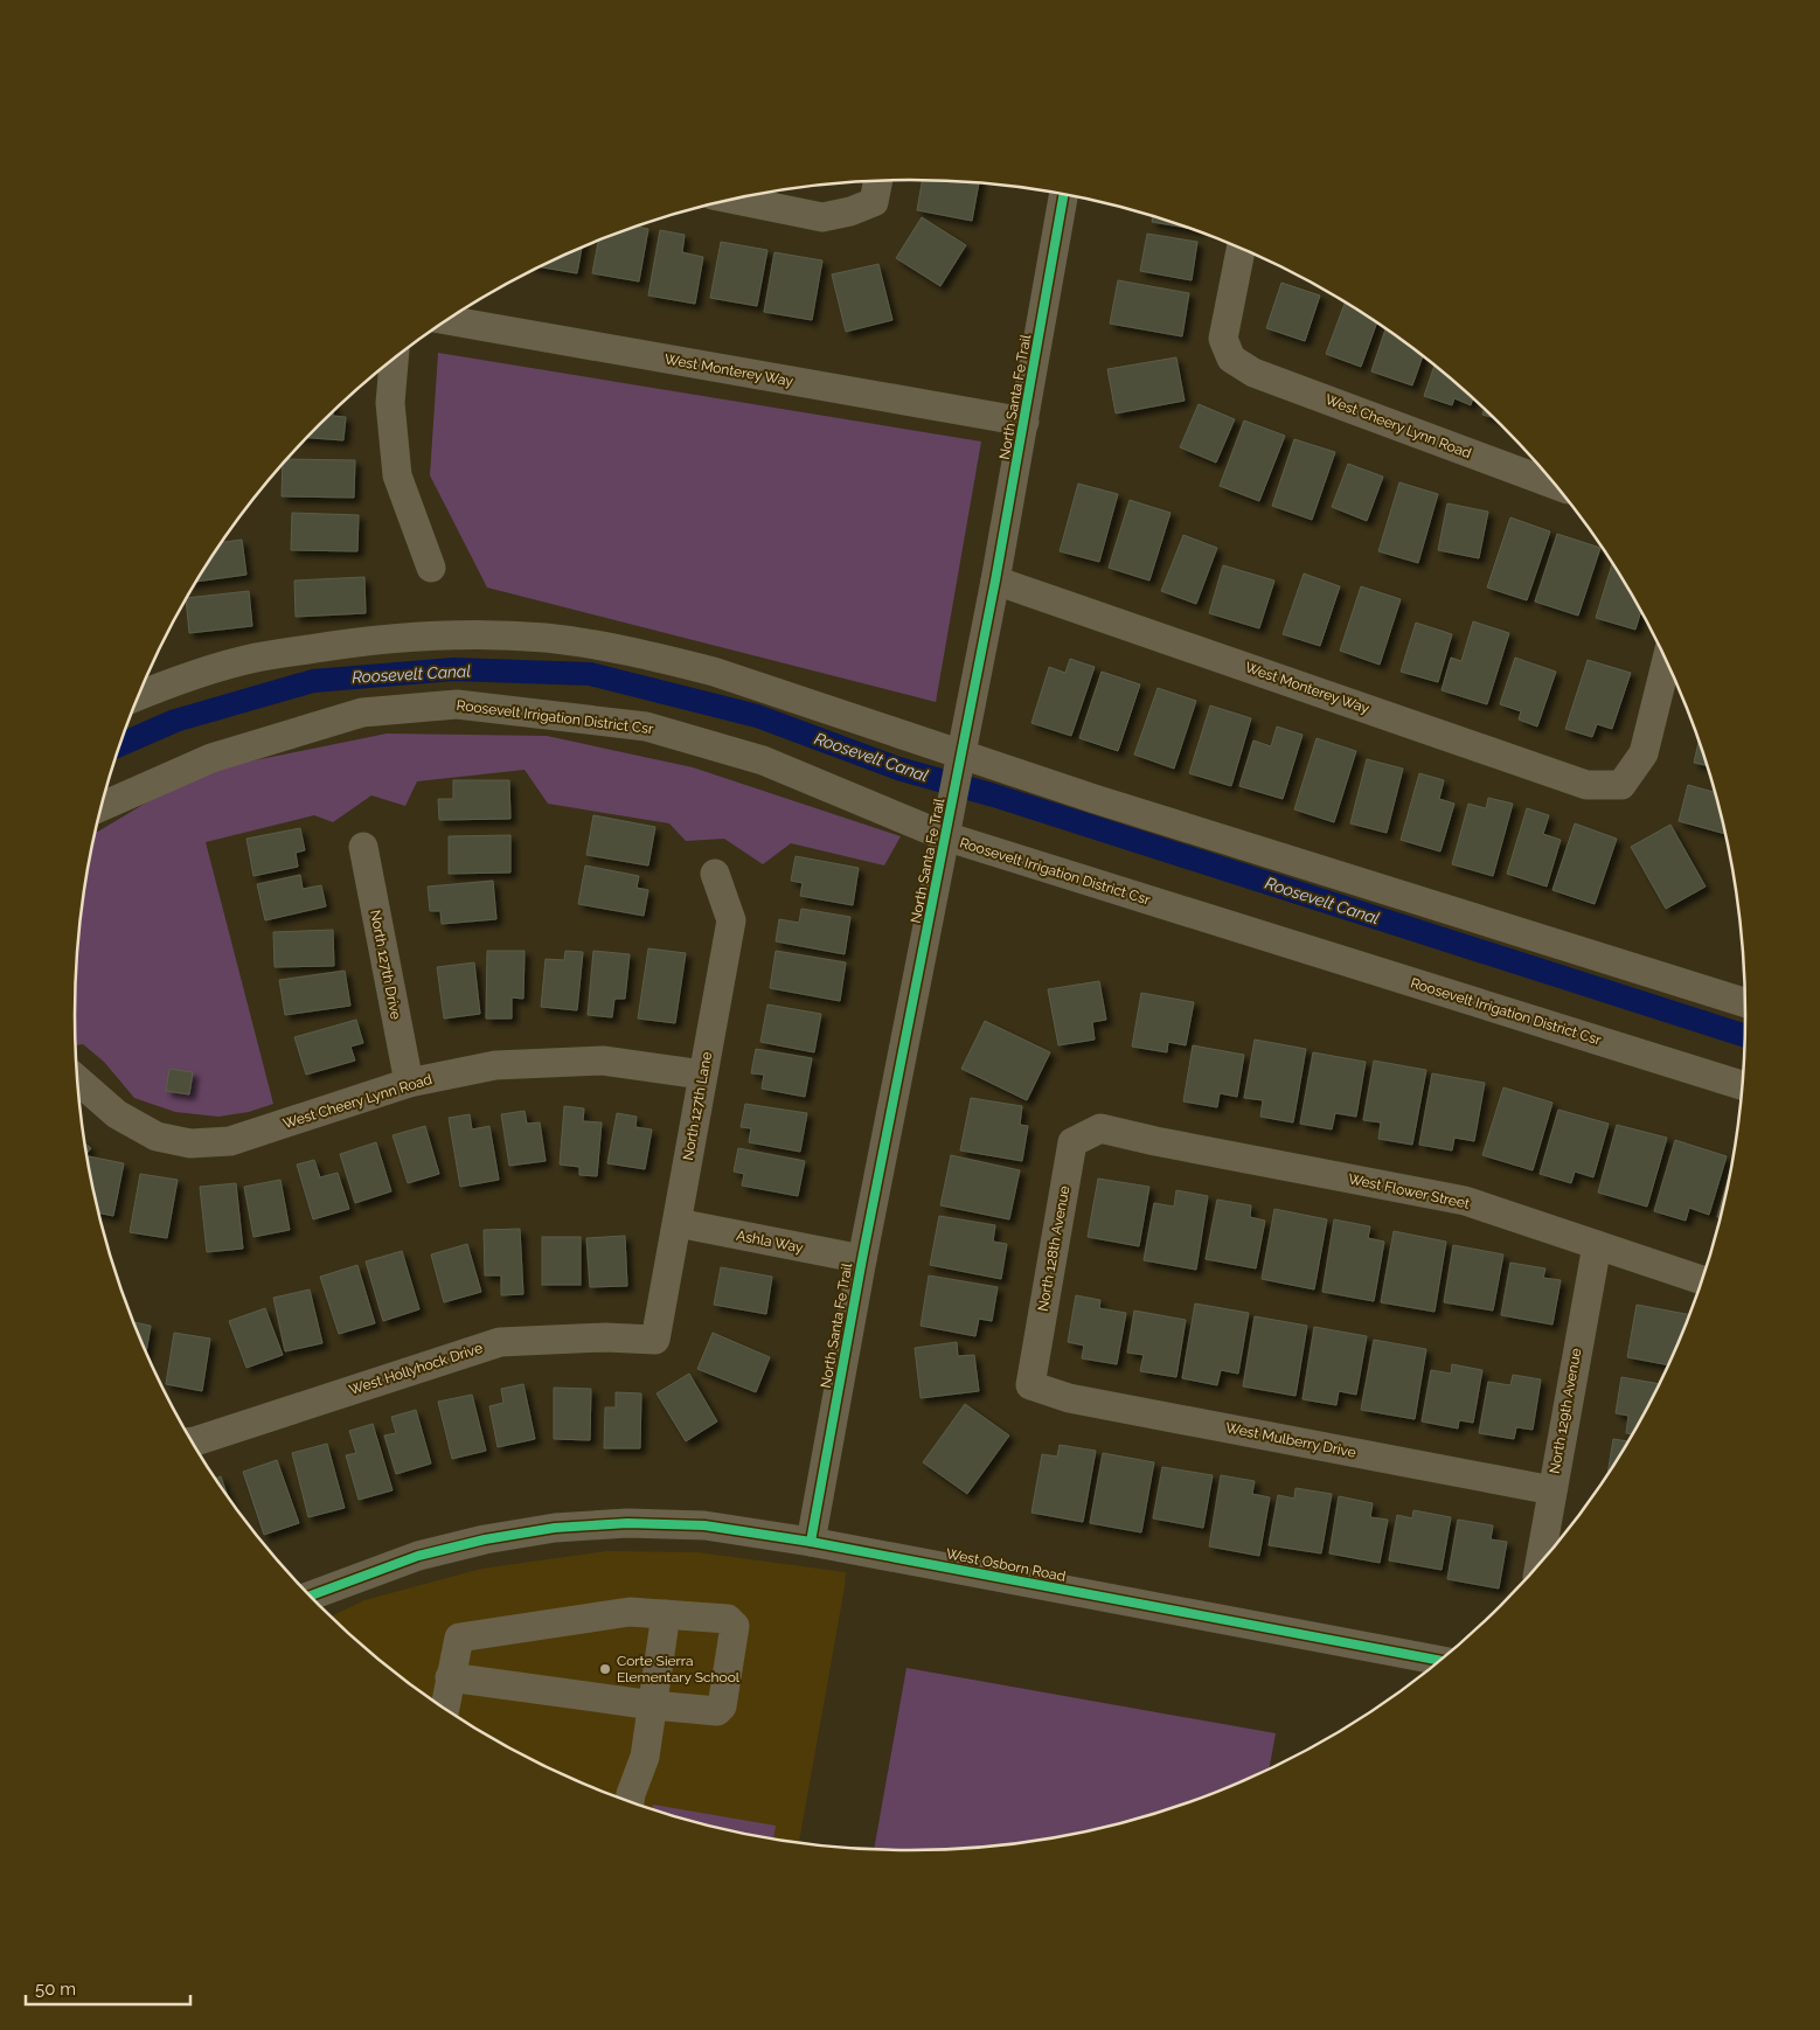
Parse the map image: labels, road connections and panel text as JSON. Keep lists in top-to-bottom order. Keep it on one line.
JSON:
{"streets":{"street":["West Monterey Way","North Santa Fe Trail","West Cheery Lynn Road","Roosevelt Irrigation District Csr","North 127th Drive","North 127th Lane","West Flower Street","Ashla Way","North 128th Avenue","West Hollyhock Drive","North 129th Avenue","West Mulberry Drive","West Osborn Road"]},"crossings":[["West Monterey Way","North Santa Fe Trail"],["North Santa Fe Trail","Roosevelt Irrigation District Csr"],["North Santa Fe Trail","Ashla Way"],["North Santa Fe Trail","West Osborn Road"],["West Cheery Lynn Road","North 127th Drive"],["West Cheery Lynn Road","North 127th Lane"],["North 127th Lane","Ashla Way"],["North 127th Lane","West Hollyhock Drive"],["West Flower Street","North 128th Avenue"],["West Flower Street","North 129th Avenue"],["North 128th Avenue","West Mulberry Drive"],["North 129th Avenue","West Mulberry Drive"]],"water":["Roosevelt Canal"],"places":["Corte Sierra Elementary School"],"scale_bar":"50 m"}
